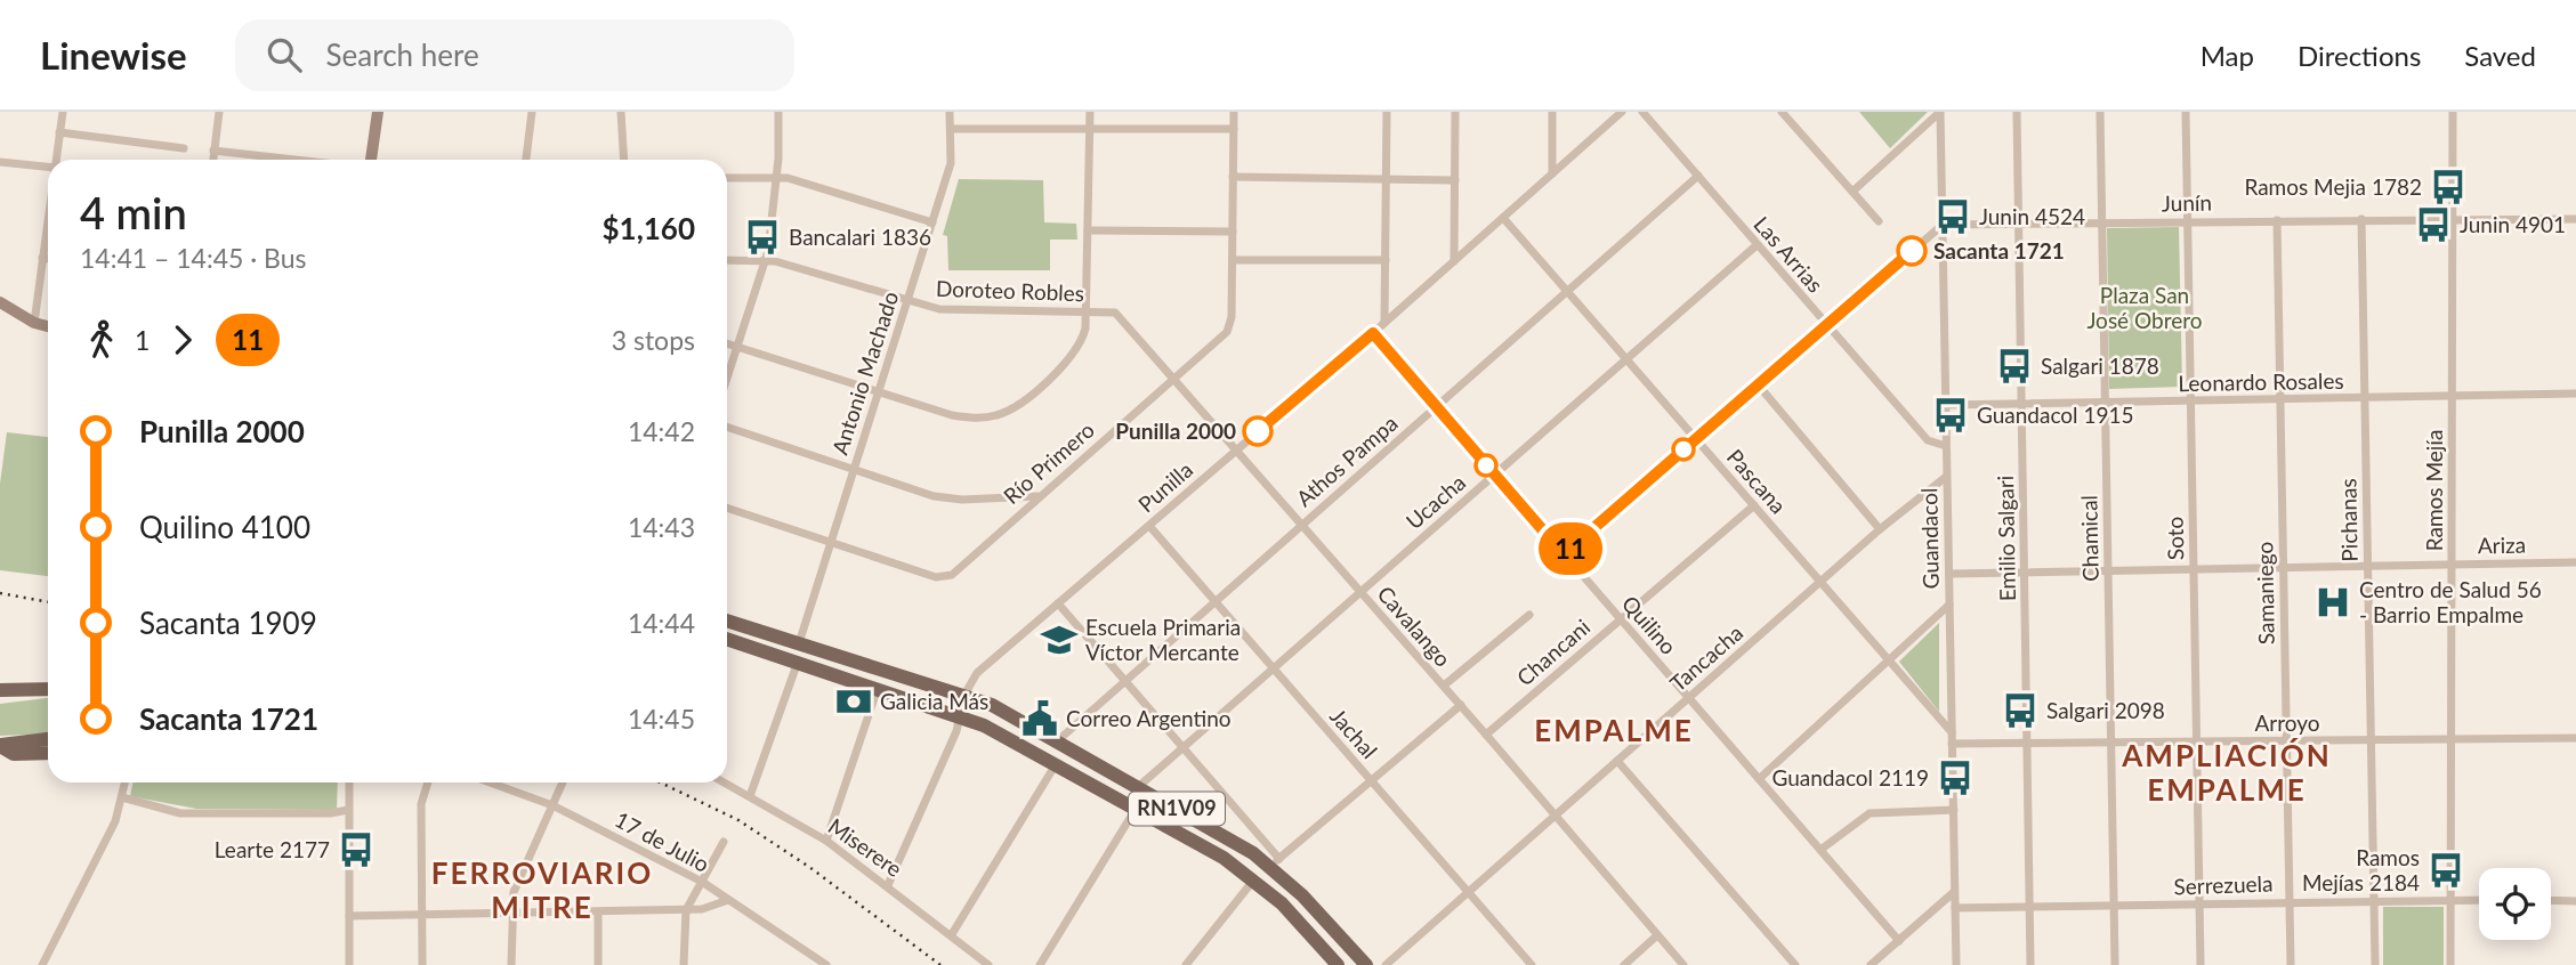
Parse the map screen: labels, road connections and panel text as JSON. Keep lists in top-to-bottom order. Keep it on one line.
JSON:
{"streets":{"main road":["RN1V09"],"street":["Junín","Las Arrias","Doroteo Robles","Antonio Machado","Leonardo Rosales","Athos Pampa","Río Primero","Pascana","Punilla","Ramos Mejía","Ucacha","Pichanas","Guandacol","Emilio Salgari","Chamical","Soto","Ariza","Samaniego","Quilino","Cavalango","Chancani","Tancacha","Arroyo","Jachal","17 de Julio","Miserere","Serrezuela"]},"crossings":[["Junín","Ramos Mejía"],["Junín","Pichanas"],["Junín","Guandacol"],["Junín","Emilio Salgari"],["Junín","Chamical"],["Junín","Soto"],["Junín","Samaniego"],["Las Arrias","Athos Pampa"],["Las Arrias","Ucacha"],["Las Arrias","Guandacol"],["Doroteo Robles","Antonio Machado"],["Doroteo Robles","Cavalango"],["Antonio Machado","Río Primero"],["Antonio Machado","RN1V09"],["Leonardo Rosales","Ramos Mejía"],["Leonardo Rosales","Pichanas"],["Leonardo Rosales","Guandacol"],["Leonardo Rosales","Emilio Salgari"],["Leonardo Rosales","Chamical"],["Leonardo Rosales","Soto"],["Leonardo Rosales","Samaniego"],["Athos Pampa","Pascana"],["Athos Pampa","Quilino"],["Athos Pampa","Cavalango"],["Athos Pampa","Jachal"],["Athos Pampa","RN1V09"],["Río Primero","Cavalango"],["Pascana","Punilla"],["Pascana","Ucacha"],["Pascana","Guandacol"],["Pascana","Chancani"],["Pascana","Tancacha"],["Punilla","Quilino"],["Punilla","Cavalango"],["Punilla","Jachal"],["Punilla","RN1V09"],["Punilla","Miserere"],["Ramos Mejía","Ariza"],["Ramos Mejía","Arroyo"],["Ramos Mejía","Serrezuela"],["Ucacha","Quilino"],["Ucacha","Cavalango"],["Ucacha","Jachal"],["Ucacha","RN1V09"],["Pichanas","Ariza"],["Pichanas","Arroyo"],["Pichanas","Serrezuela"],["Guandacol","Ariza"],["Guandacol","Tancacha"],["Guandacol","Arroyo"],["Guandacol","Serrezuela"],["Emilio Salgari","Ariza"],["Emilio Salgari","Arroyo"],["Emilio Salgari","Serrezuela"],["Chamical","Ariza"],["Chamical","Arroyo"],["Chamical","Serrezuela"],["Soto","Ariza"],["Soto","Arroyo"],["Soto","Serrezuela"],["Ariza","Samaniego"],["Samaniego","Arroyo"],["Samaniego","Serrezuela"],["Quilino","Chancani"],["Quilino","Tancacha"],["Cavalango","Chancani"],["Cavalango","Tancacha"],["Tancacha","Jachal"]],"districts":["EMPALME","AMPLIACIÓN EMPALME","FERROVIARIO MITRE"],"parks":["Plaza San José Obrero"],"places":{"bus stop":["Ramos Mejia 1782","Junin 4524","Junin 4901","Bancalari 1836","Salgari 1878","Guandacol 1915","Salgari 2098","Guandacol 2119","Learte 2177","Ramos Mejías 2184"],"other":["Sacanta 1721","Punilla 2000"],"hospital":["Centro de Salud 56 - Barrio Empalme"],"school or university":["Escuela Primaria Víctor Mercante"],"bank":["Galicia Más"],"public building":["Correo Argentino"]},"lines":["bus line 11"],"page":{"header":"Linewise","search":"Search here","nav":["Map","Directions","Saved"],"on_map":"11","heading":["4 min","14:41 – 14:45 · Bus","$1,160"],"legs":["1","11","3 stops"],"list":[{"name":"Punilla 2000","value":"14:42"},{"name":"Quilino 4100","value":"14:43"},{"name":"Sacanta 1909","value":"14:44"},{"name":"Sacanta 1721","value":"14:45"}]}}
